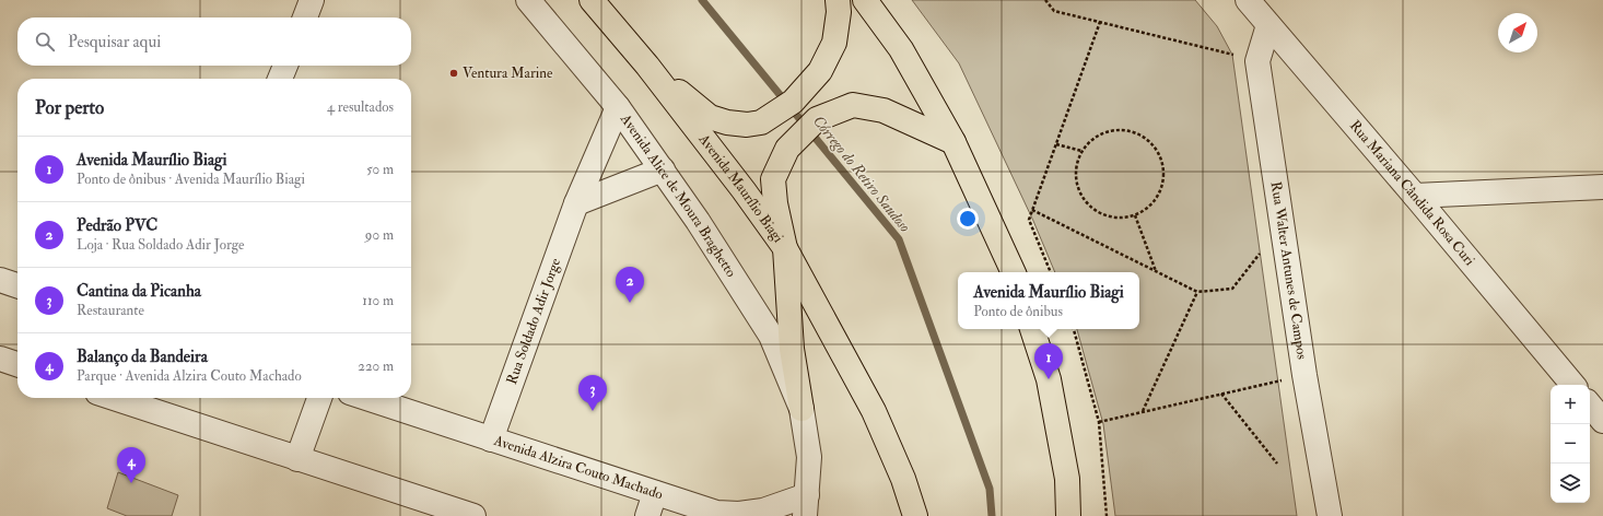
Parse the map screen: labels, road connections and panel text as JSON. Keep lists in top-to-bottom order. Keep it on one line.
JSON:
{"streets":{"main road":["Avenida Maurílio Biagi"],"street":["Rua Mariana Cândida Rosa Curi","Avenida Alice de Moura Braghetto","Rua Walter Antunes de Campos","Rua Soldado Adir Jorge","Avenida Alzira Couto Machado"]},"crossings":[["Rua Mariana Cândida Rosa Curi","Rua Walter Antunes de Campos"],["Avenida Alice de Moura Braghetto","Rua Soldado Adir Jorge"],["Rua Soldado Adir Jorge","Avenida Alzira Couto Machado"]],"water":["Córrego do Retiro Saudoso"],"places":["Ventura Marine"],"north":"top right","page":{"search":"Pesquisar aqui","heading":["Por perto","4 resultados"],"list":[{"mark":"1","name":"Avenida Maurílio Biagi","note":"Ponto de ônibus · Avenida Maurílio Biagi","value":"50 m"},{"mark":"2","name":"Pedrão PVC","note":"Loja · Rua Soldado Adir Jorge","value":"90 m"},{"mark":"3","name":"Cantina da Picanha","note":"Restaurante","value":"110 m"},{"mark":"4","name":"Balanço da Bandeira","note":"Parque · Avenida Alzira Couto Machado","value":"220 m"}],"pins":["2","1","3","4"],"popup":["Avenida Maurílio Biagi","Ponto de ônibus"],"map_buttons":["+","−"]}}
